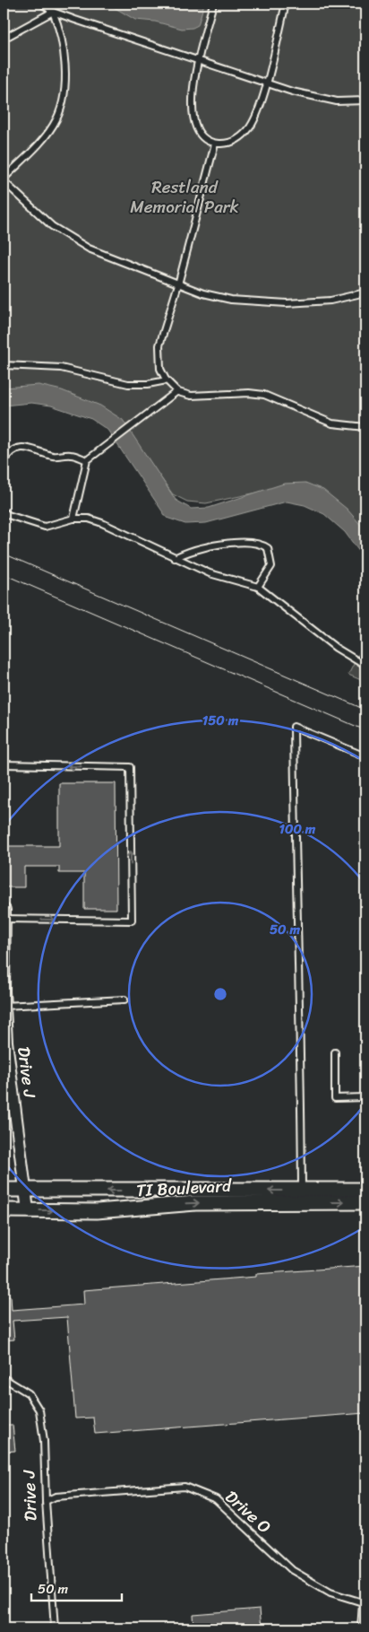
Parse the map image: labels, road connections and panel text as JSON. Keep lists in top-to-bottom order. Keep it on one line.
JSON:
{"streets":{"street":["Drive J","TI Boulevard"],"lane":["Drive O"]},"crossings":[["Drive J","TI Boulevard"],["Drive J","Drive O"]],"parks":["Restland Memorial Park"],"scale_bar":"50 m","rings":["150 m","100 m","50 m"]}
